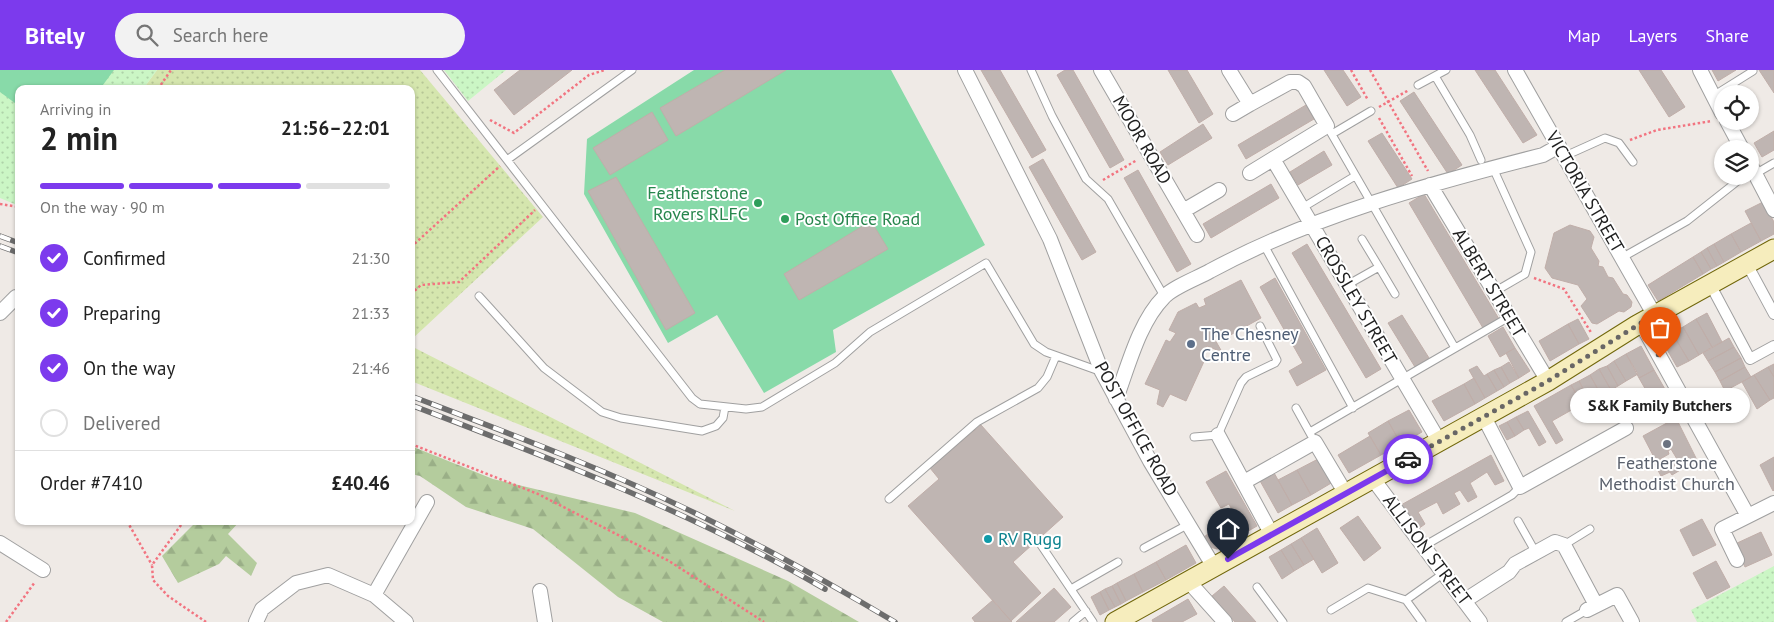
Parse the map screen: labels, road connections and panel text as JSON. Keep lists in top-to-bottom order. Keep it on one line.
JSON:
{"streets":{"street":["MOOR ROAD","VICTORIA STREET","ALBERT STREET","CROSSLEY STREET","POST OFFICE ROAD","ALLISON STREET"]},"places":["Featherstone Rovers RLFC","Post Office Road","The Chesney Centre","S&K Family Butchers","Featherstone Methodist Church","RV Rugg"],"page":{"header":"Bitely","search":"Search here","nav":["Map","Layers","Share"],"heading":["2 min","Arriving in","21:56–22:01"],"panel":["Order #7410","£40.46"],"bar":"On the way · 90 m","list":[["Confirmed","21:30"],["Preparing","21:33"],["On the way","21:46"],"Delivered"],"bubble":"S&K Family Butchers"}}
